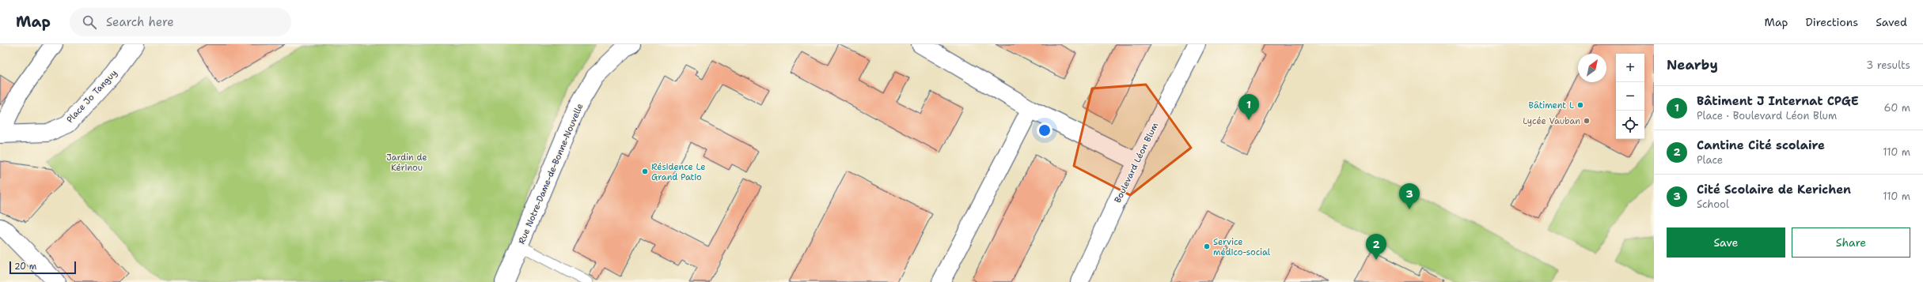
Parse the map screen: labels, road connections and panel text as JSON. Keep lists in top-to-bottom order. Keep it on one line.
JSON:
{"streets":{"street":["Place Jo Tanguy","Boulevard Léon Blum","Rue Notre-Dame-de-Bonne-Nouvelle"]},"parks":["Jardin de Kérinou"],"places":["Bâtiment L","Lycée Vauban","Résidence Le Grand Patio","Service médico-social"],"scale_bar":"20 m","north":"top right","page":{"header":"Map","search":"Search here","nav":["Map","Directions","Saved"],"heading":["Nearby","3 results"],"map_buttons":["+","−"],"list":[{"mark":"1","name":"Bâtiment J Internat CPGE","note":"Place · Boulevard Léon Blum","value":"60 m"},{"mark":"2","name":"Cantine Cité scolaire","note":"Place","value":"110 m"},{"mark":"3","name":"Cité Scolaire de Kerichen","note":"School","value":"110 m"}],"pins":["1","3","2"],"buttons":["Save","Share"],"scale":"20 m"}}
